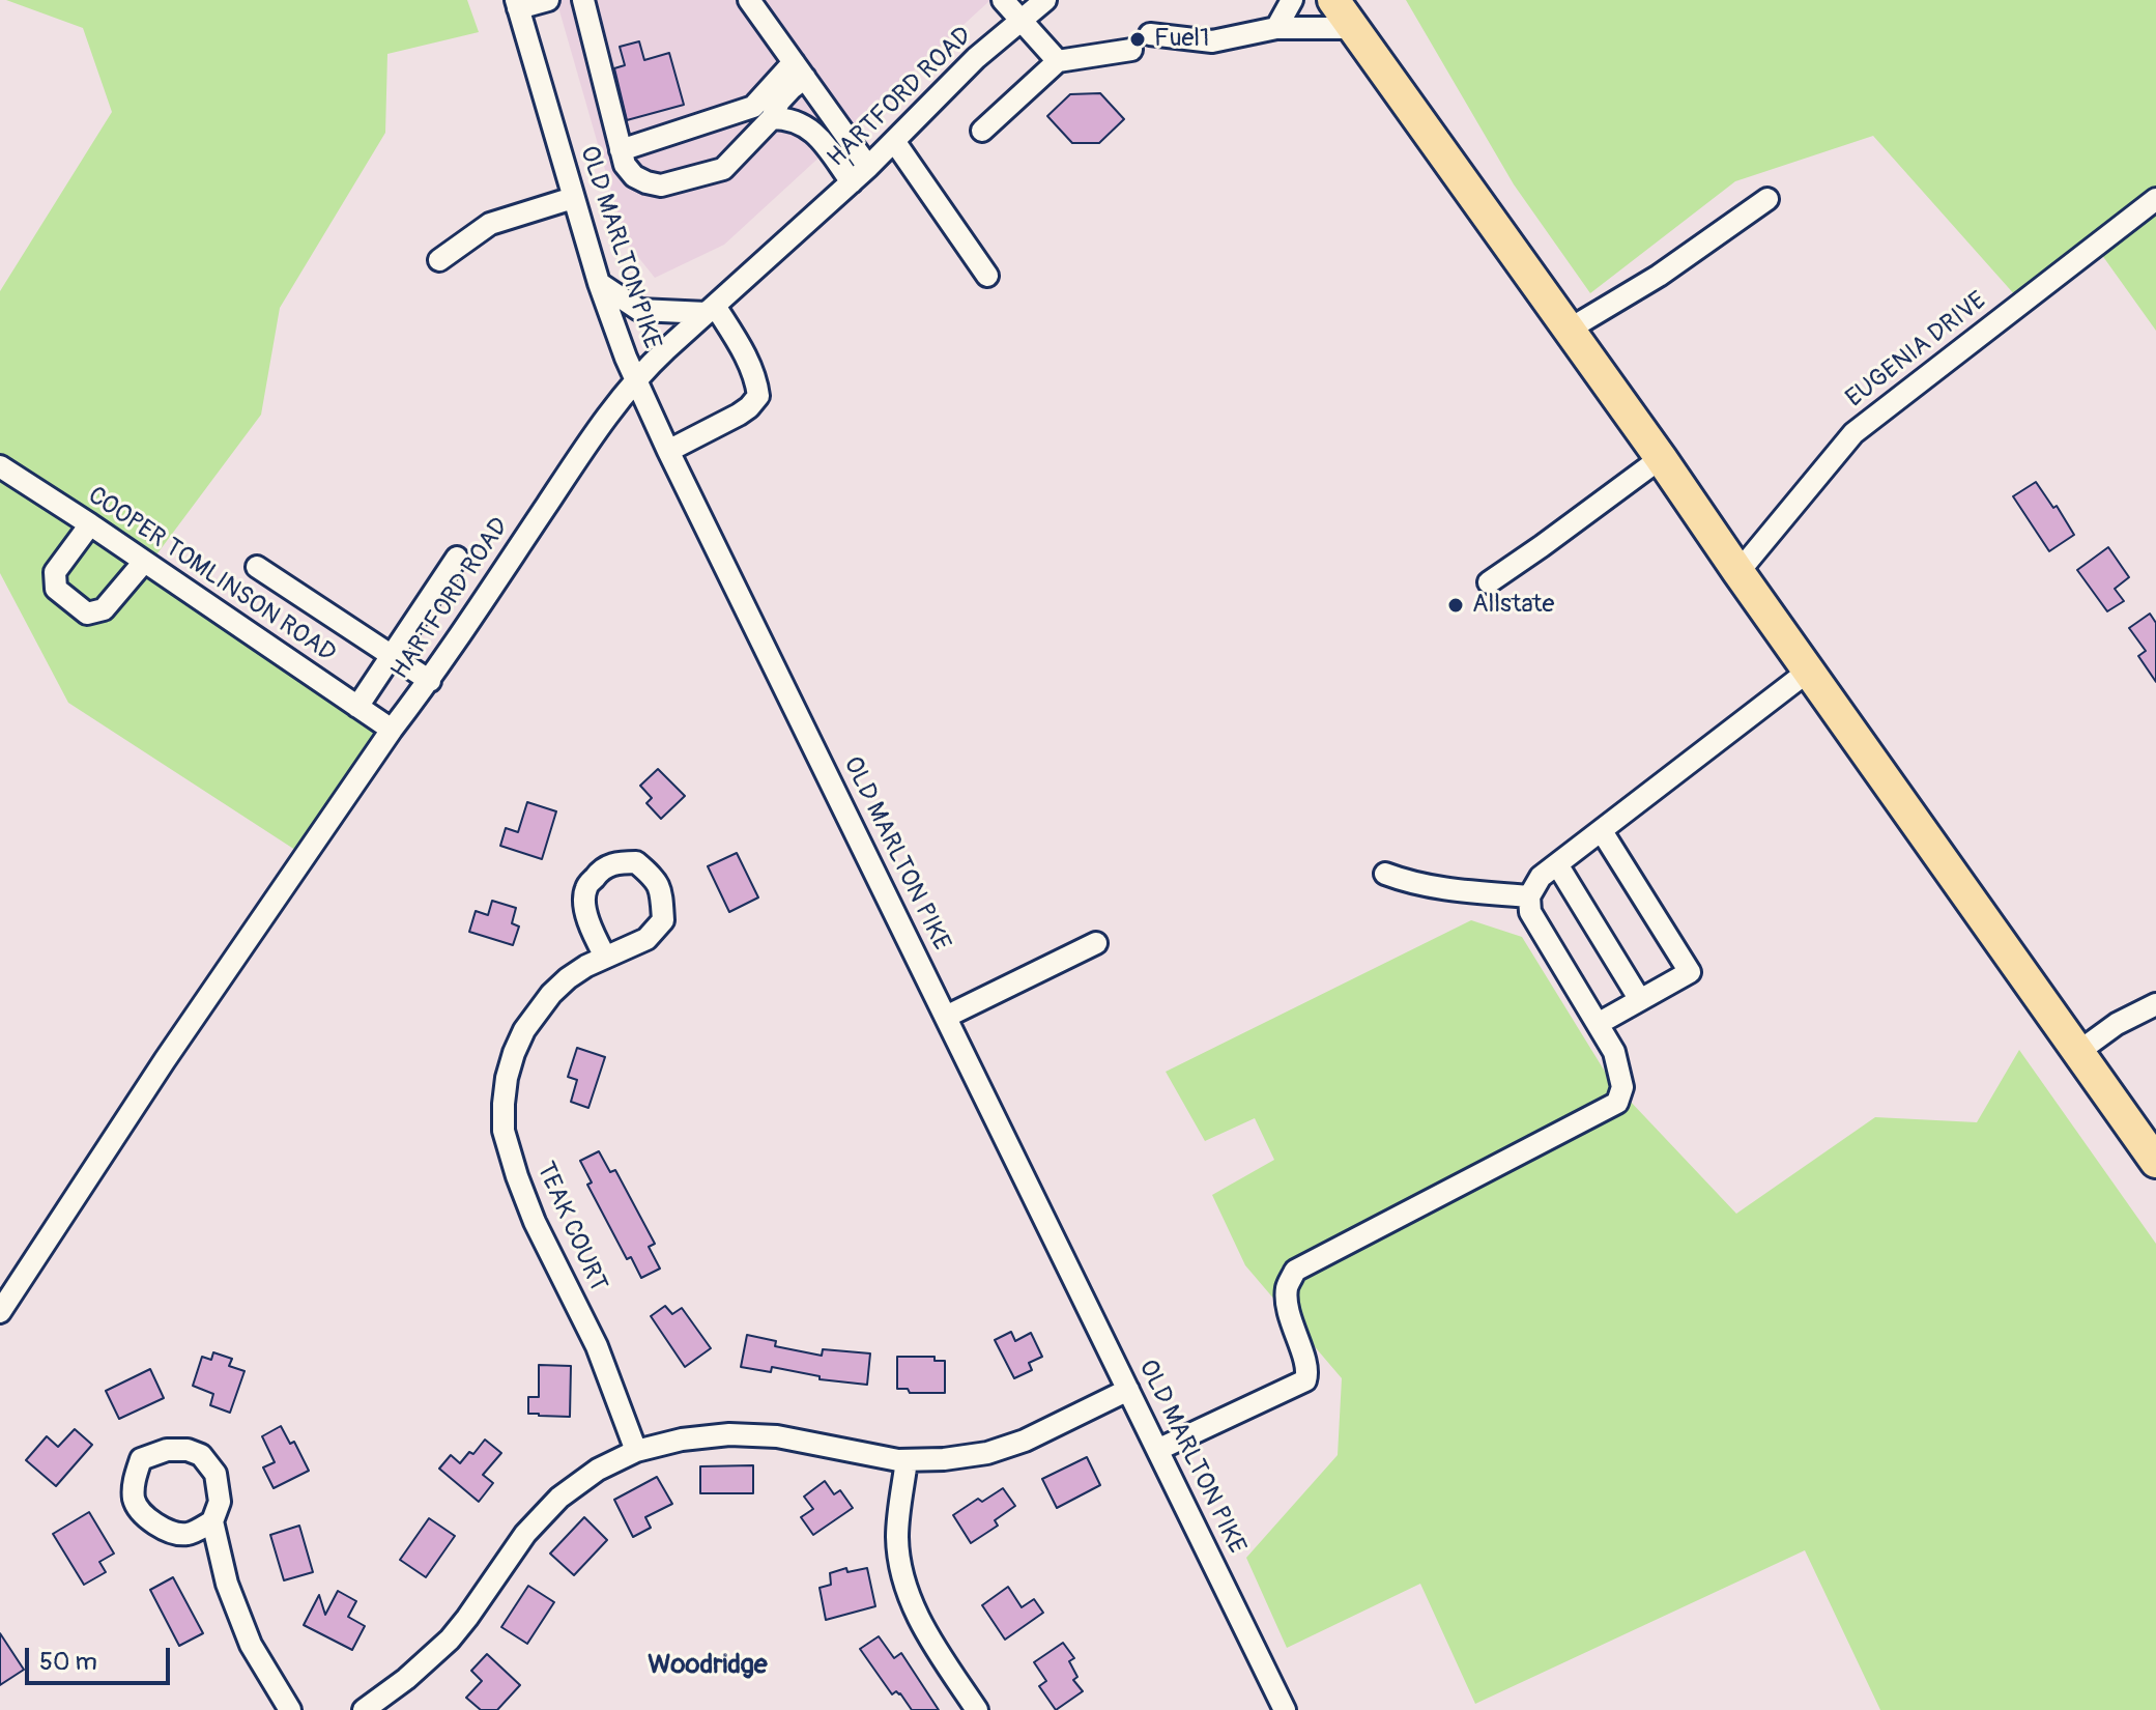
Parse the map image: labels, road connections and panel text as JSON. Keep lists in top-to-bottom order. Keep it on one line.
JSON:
{"streets":{"street":["HARTFORD ROAD","OLD MARLTON PIKE","EUGENIA DRIVE","COOPER TOMLINSON ROAD","TEAK COURT"]},"crossings":[["HARTFORD ROAD","OLD MARLTON PIKE"],["HARTFORD ROAD","COOPER TOMLINSON ROAD"]],"districts":["Woodridge"],"places":["Fuel1","Allstate"],"scale_bar":"50 m"}
